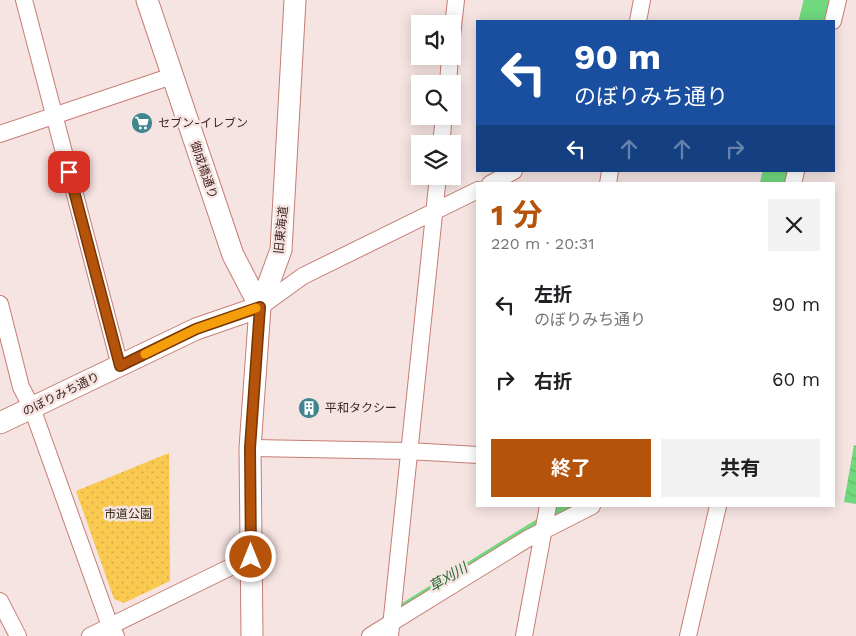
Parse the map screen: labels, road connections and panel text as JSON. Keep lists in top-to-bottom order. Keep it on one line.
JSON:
{"streets":{"street":["御成橋通り","旧東海道","のぼりみち通り"]},"crossings":[["御成橋通り","旧東海道"],["御成橋通り","のぼりみち通り"],["旧東海道","のぼりみち通り"]],"water":["草刈川"],"parks":["市道公園"],"places":{"supermarket":["セブン-イレブン"],"building":["平和タクシー"]},"page":{"turn":["90 m","のぼりみち通り"],"heading":["1 分","220 m · 20:31"],"list":[{"name":"左折","note":"のぼりみち通り","value":"90 m"},{"name":"右折","value":"60 m"}],"buttons":["終了","共有"]}}
